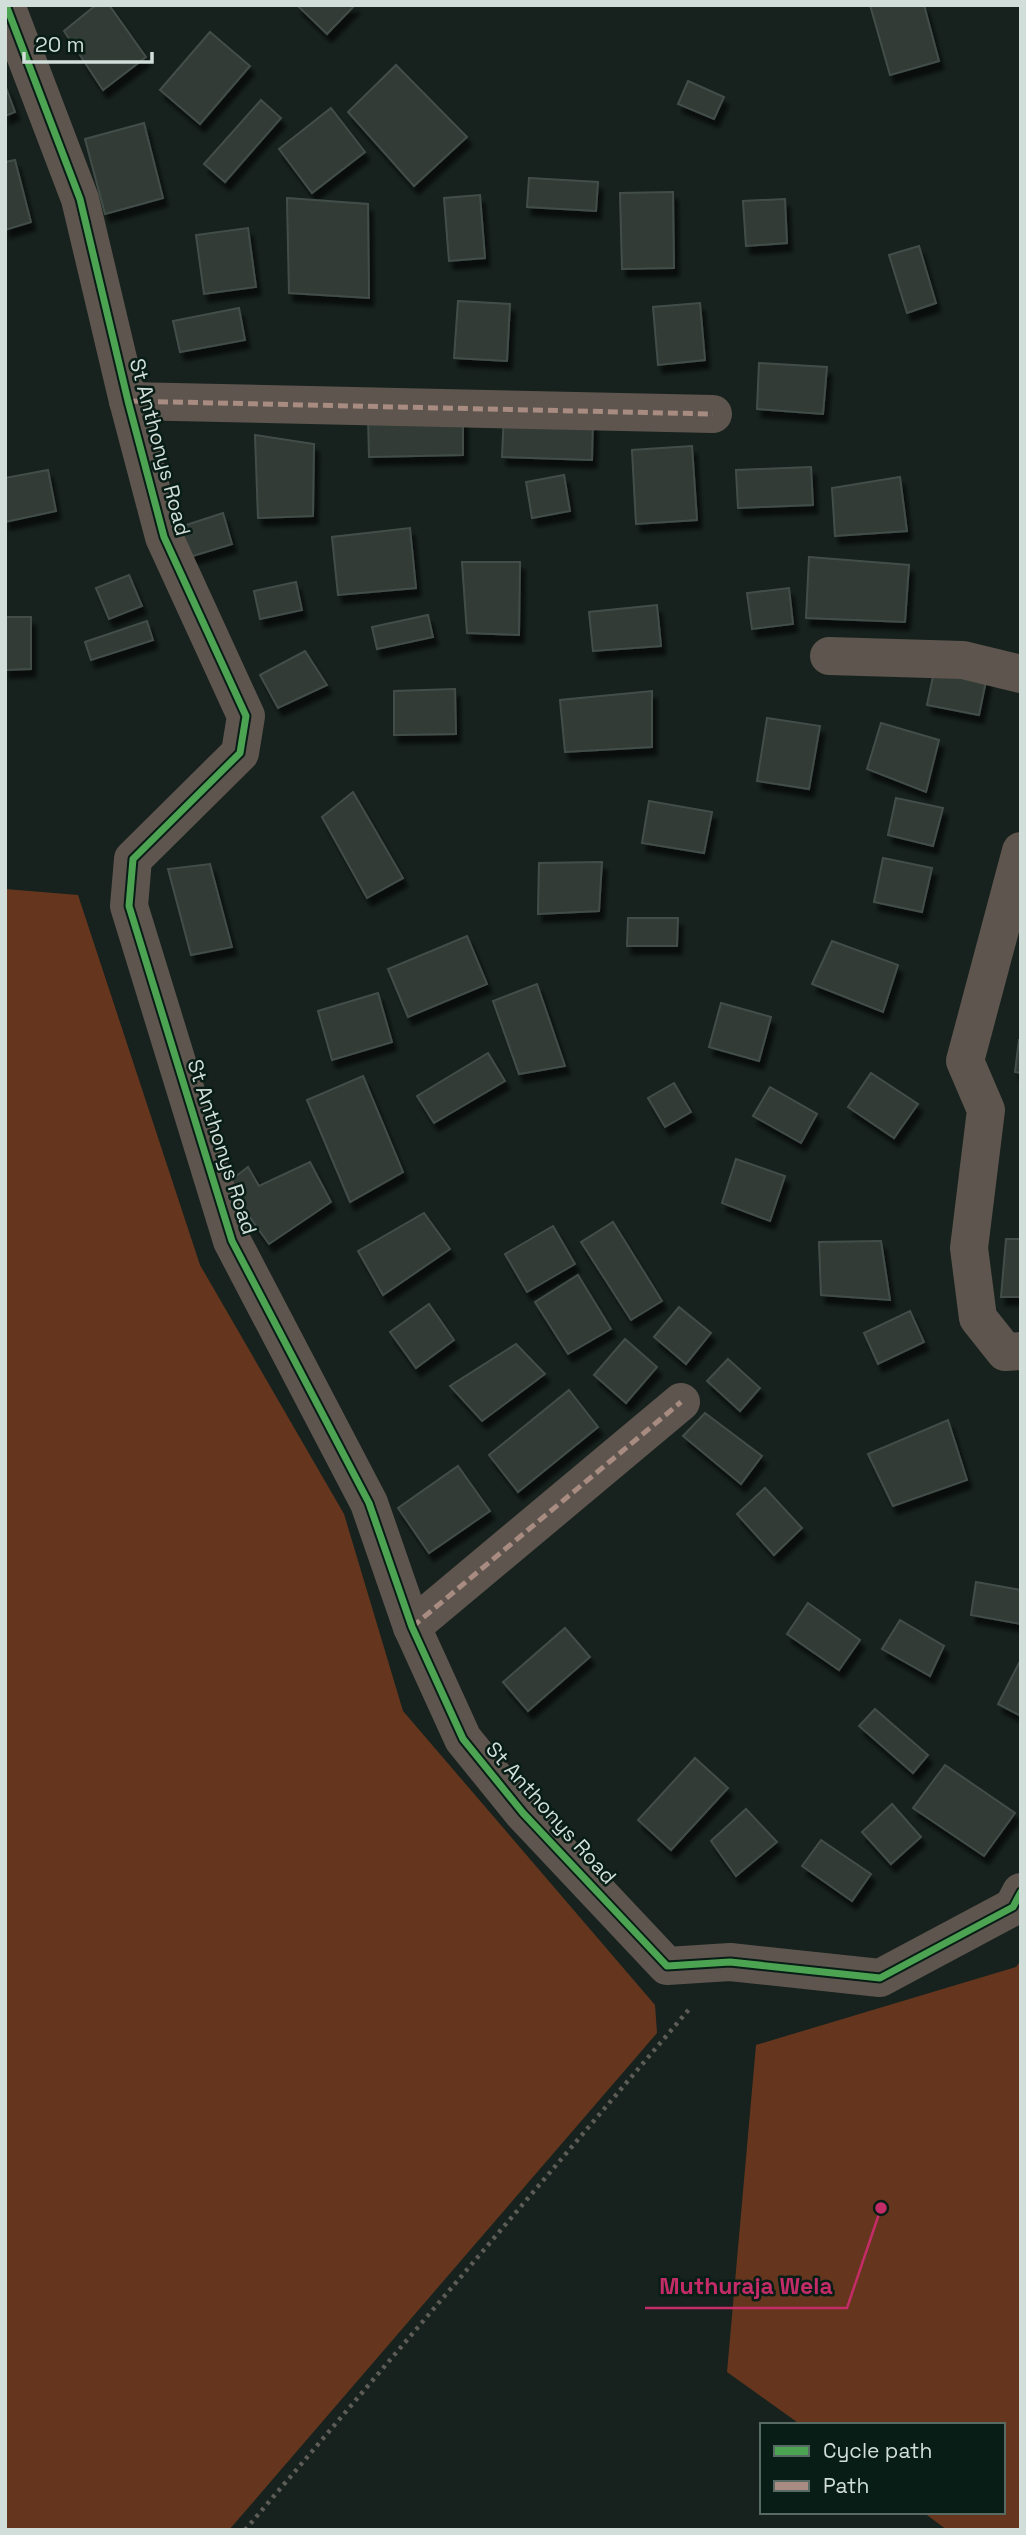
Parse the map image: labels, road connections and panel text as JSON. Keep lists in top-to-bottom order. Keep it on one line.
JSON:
{"streets":{"street":["St Anthonys Road"]},"places":["Muthuraja Wela"],"legend":["Cycle path","Path"],"scale_bar":"20 m"}
